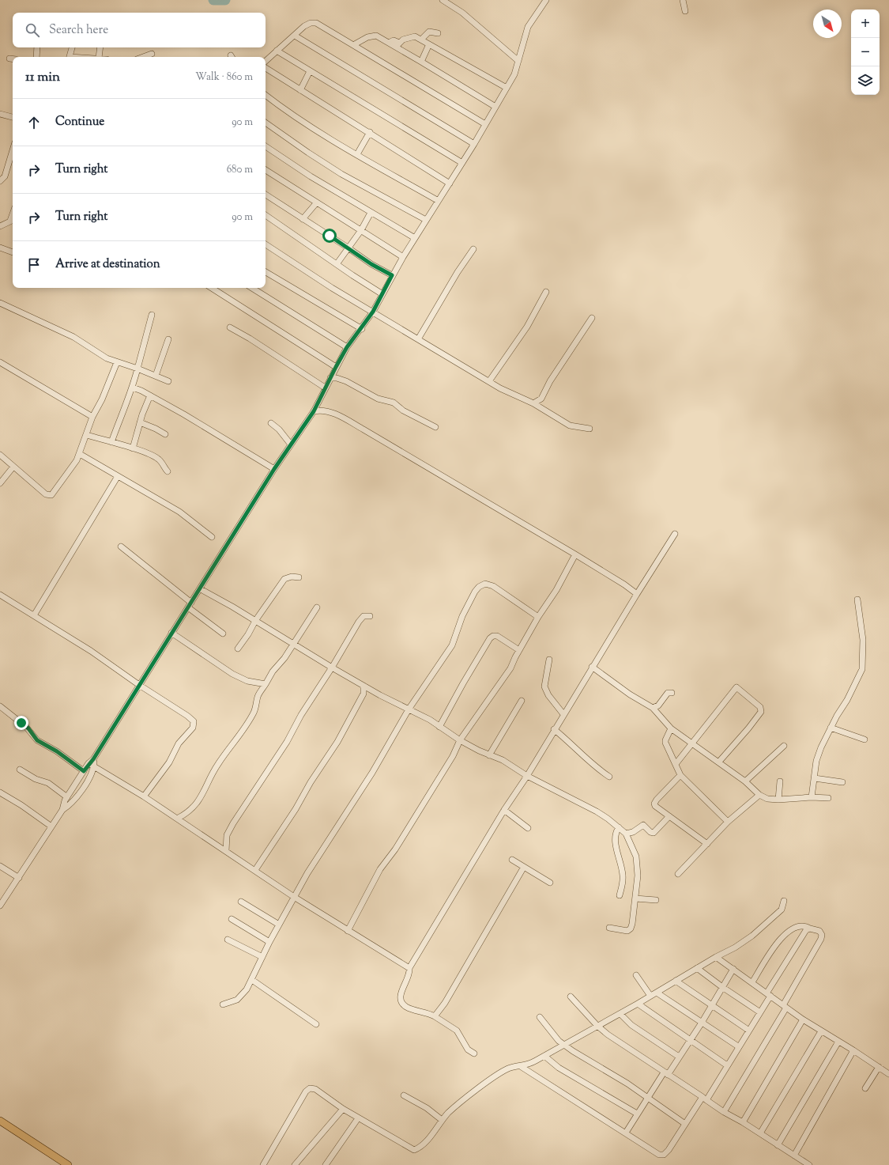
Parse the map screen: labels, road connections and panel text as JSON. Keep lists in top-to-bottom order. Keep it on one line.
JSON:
{"north":"bottom right","page":{"map_buttons":["+","−"],"search":"Search here","heading":["11 min","Walk · 860 m"],"list":[["Continue","90 m"],["Turn right","680 m"],["Turn right","90 m"],"Arrive at destination"]}}
